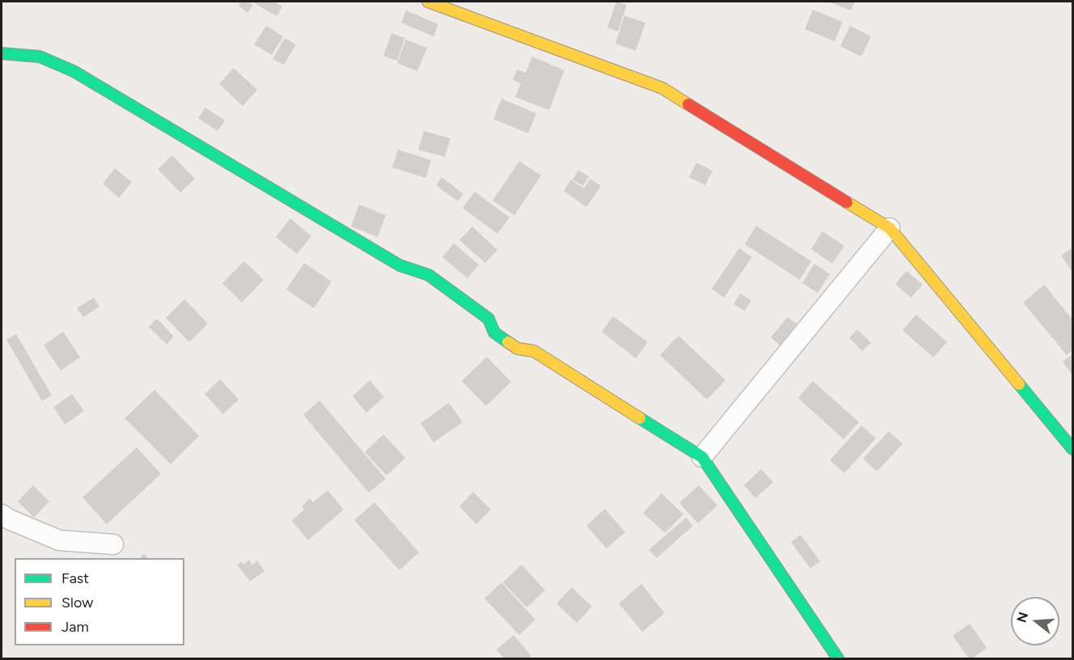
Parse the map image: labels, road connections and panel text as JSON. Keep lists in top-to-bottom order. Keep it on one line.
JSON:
{"legend":["Fast","Slow","Jam"],"north":"left"}
